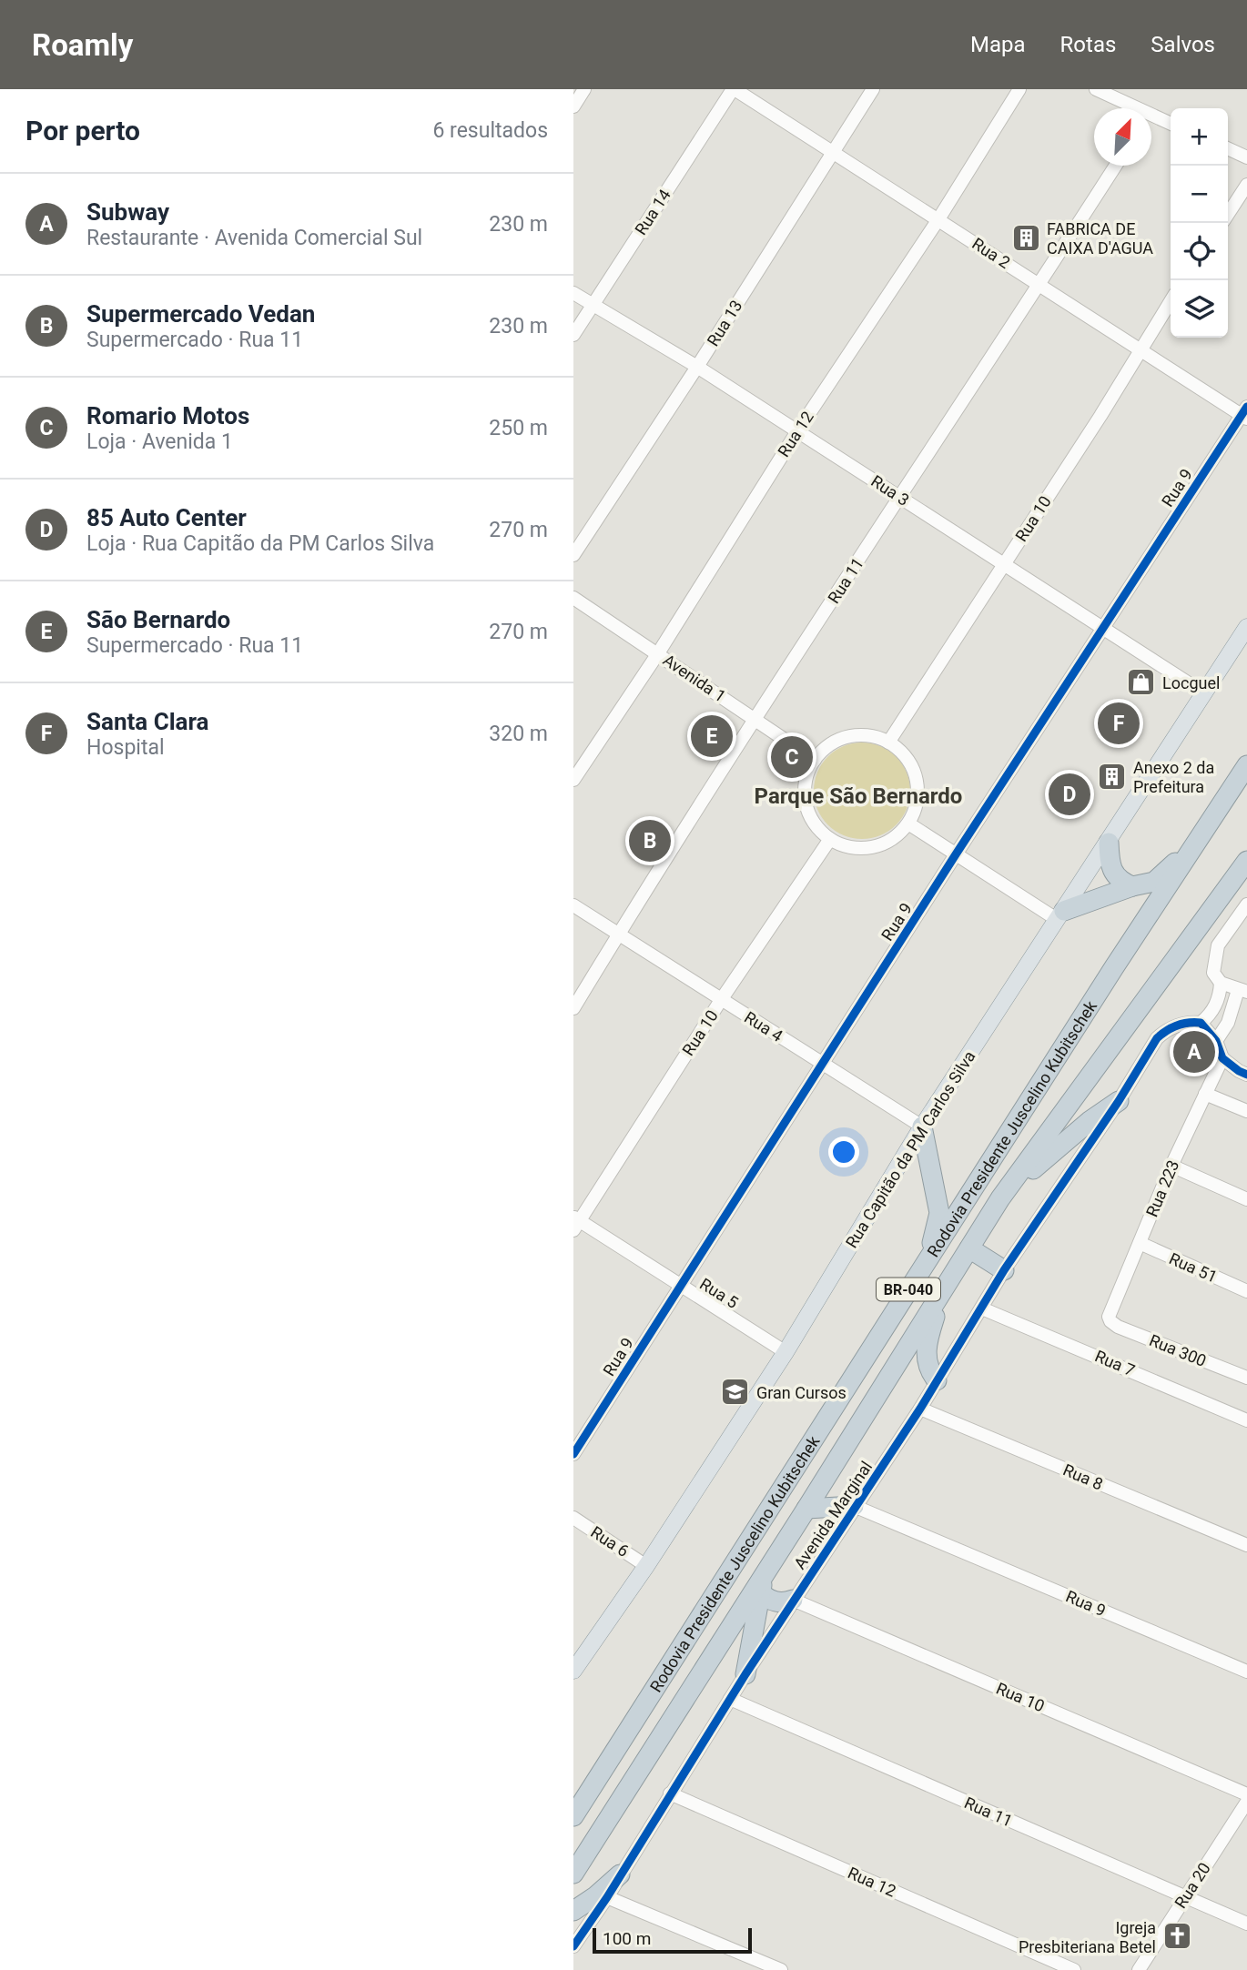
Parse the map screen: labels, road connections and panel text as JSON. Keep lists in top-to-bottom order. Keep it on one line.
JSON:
{"streets":{"highway":["Rodovia Presidente Juscelino Kubitschek","BR-040"],"main road":["Rua Capitão da PM Carlos Silva"],"street":["Rua 14","Rua 2","Rua 13","Rua 12","Rua 9","Rua 3","Rua 10","Rua 11","Avenida 1","Rua 4","Rua 223","Rua 51","Rua 5","Rua 300","Rua 7","Rua 8","Avenida Marginal","Rua 6","Rua 20"]},"crossings":[["Rua 14","Rua 2"],["Rua 14","Rua 3"],["Rua 2","Rua 13"],["Rua 2","Rua 12"],["Rua 2","Rua 9"],["Rua 2","Rua 10"],["Rua 2","Rua 11"],["Rua 13","Rua 3"],["Rua 12","Rua 3"],["Rua 12","Avenida 1"],["Rua 12","Avenida Marginal"],["Rua 9","Rua 3"],["Rua 9","Rua 4"],["Rua 9","Rua 5"],["Rua 9","Avenida Marginal"],["Rua 3","Rua 10"],["Rua 3","Rua 11"],["Rua 3","Rua Capitão da PM Carlos Silva"],["Rua 10","Avenida 1"],["Rua 10","Rua 4"],["Rua 10","Rua 5"],["Rua 10","Avenida Marginal"],["Rua 11","Avenida 1"],["Rua 11","Rua 4"],["Rua 11","Avenida Marginal"],["Rua 11","Rua 20"],["Rua 4","Rua Capitão da PM Carlos Silva"],["Rua Capitão da PM Carlos Silva","Rua 5"],["Rua Capitão da PM Carlos Silva","Rua 6"],["Rua 223","Rua 51"],["Rua 223","Rua 300"],["Rua 7","Avenida Marginal"],["Rua 8","Avenida Marginal"]],"districts":["Parque São Bernardo"],"places":{"building":["FABRICA DE CAIXA D'AGUA","Anexo 2 da Prefeitura"],"shop":["Locguel"],"school or university":["Gran Cursos"],"church":["Igreja Presbiteriana Betel"]},"scale_bar":"100 m","north":"top right","page":{"header":"Roamly","nav":["Mapa","Rotas","Salvos"],"heading":["Por perto","6 resultados"],"map_buttons":["+","−"],"list":[{"mark":"A","name":"Subway","note":"Restaurante · Avenida Comercial Sul","value":"230 m"},{"mark":"B","name":"Supermercado Vedan","note":"Supermercado · Rua 11","value":"230 m"},{"mark":"C","name":"Romario Motos","note":"Loja · Avenida 1","value":"250 m"},{"mark":"D","name":"85 Auto Center","note":"Loja · Rua Capitão da PM Carlos Silva","value":"270 m"},{"mark":"E","name":"São Bernardo","note":"Supermercado · Rua 11","value":"270 m"},{"mark":"F","name":"Santa Clara","note":"Hospital","value":"320 m"}],"pins":["F","E","C","D","B","A"],"scale":"100 m"}}
